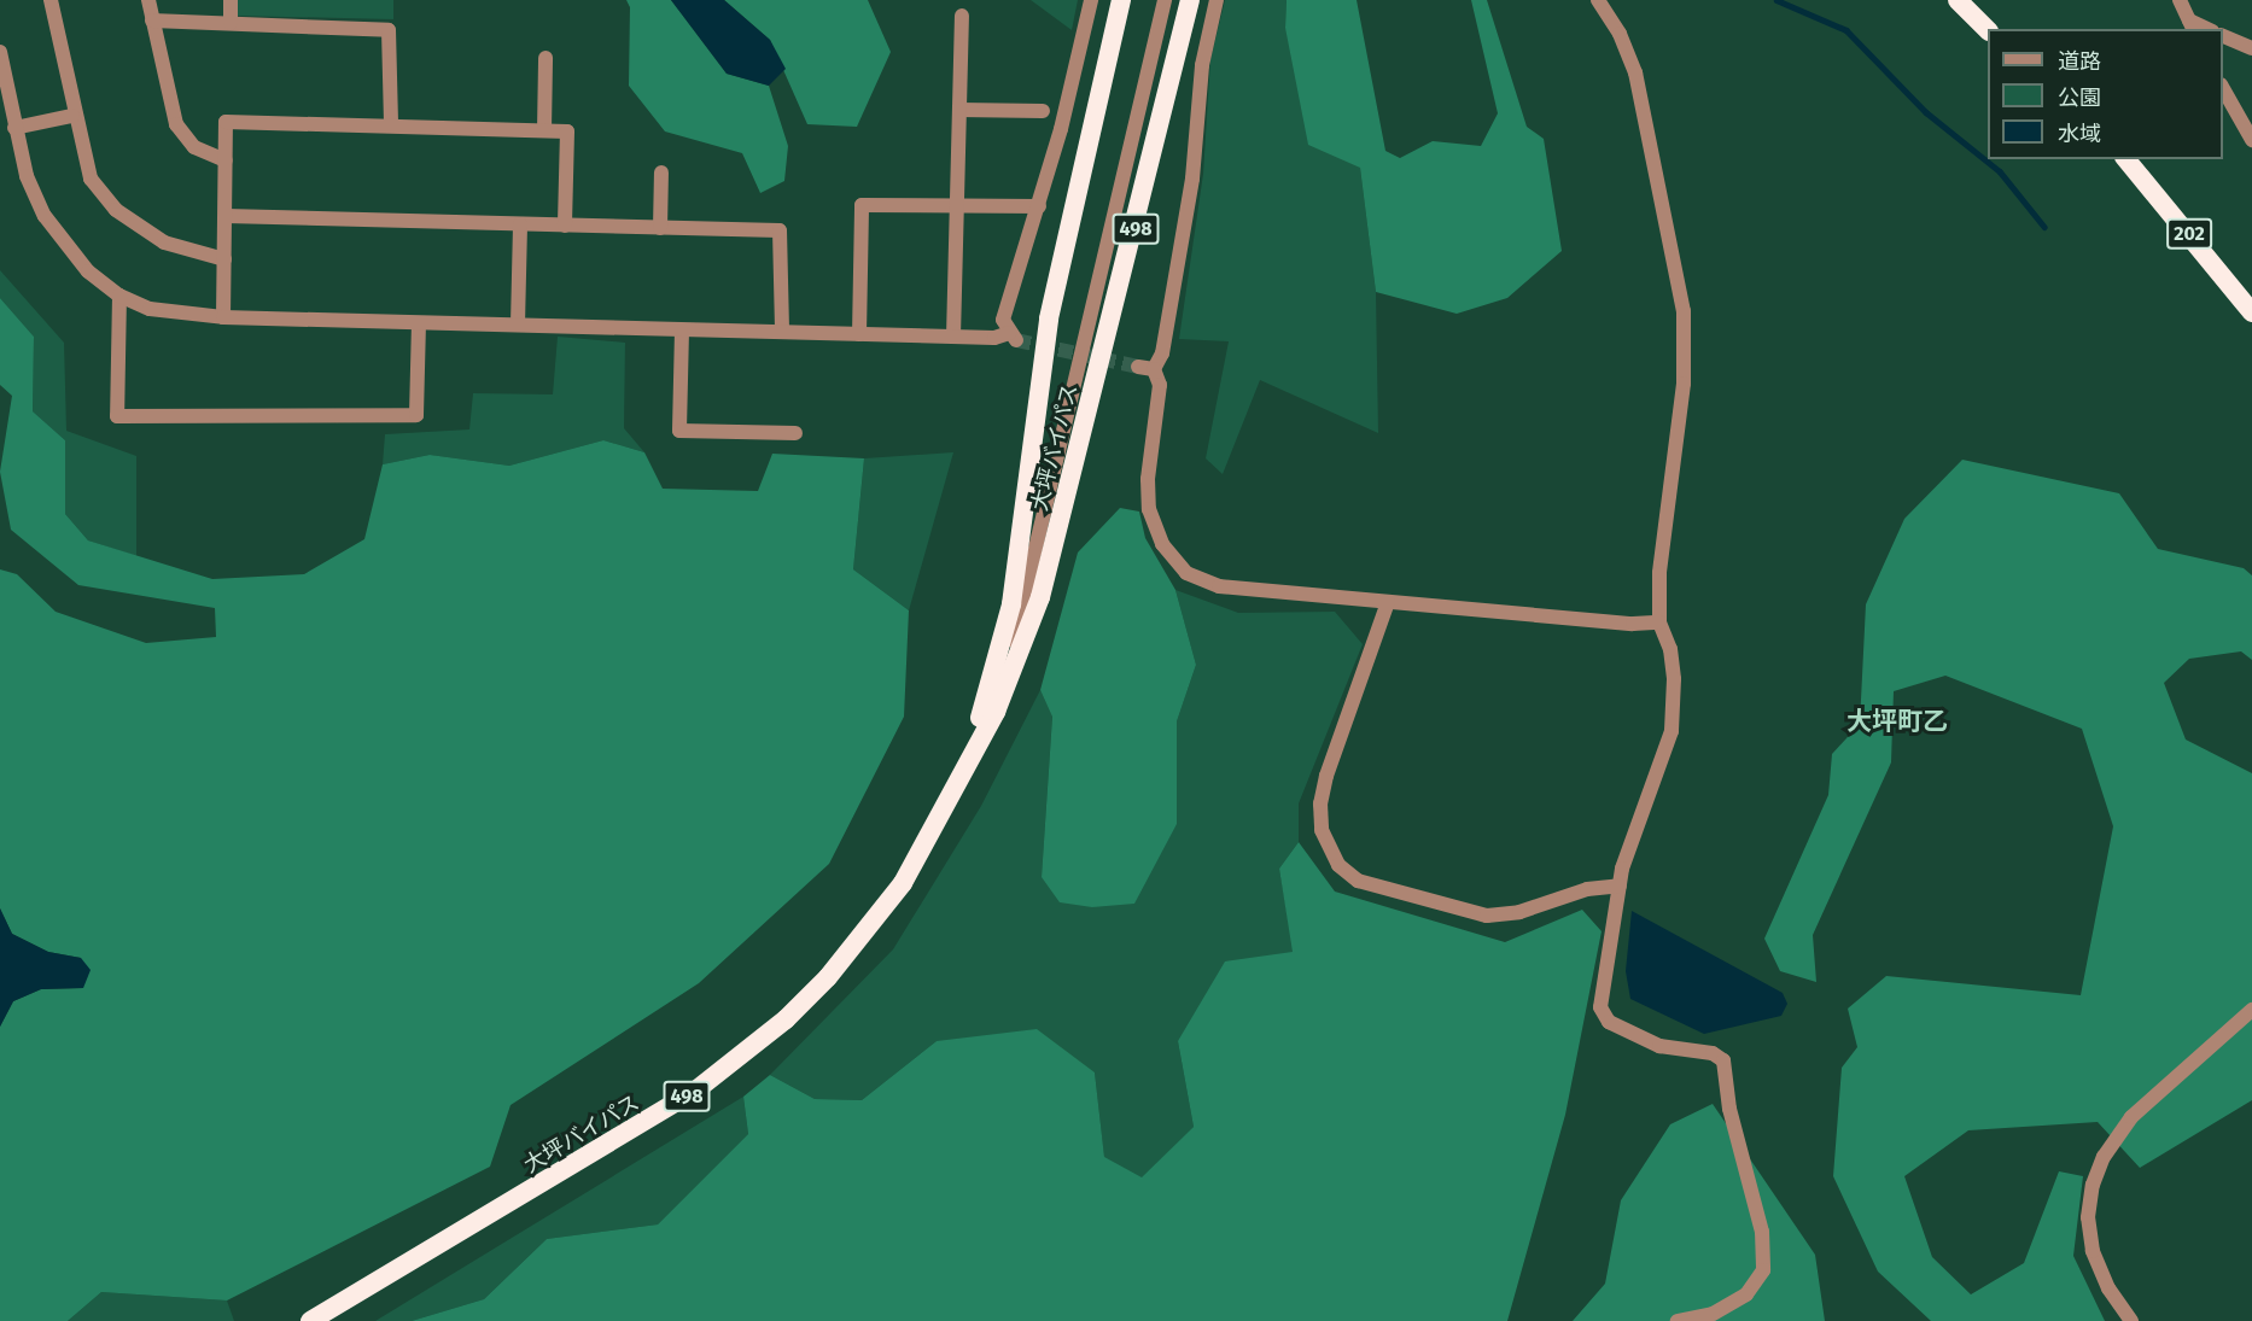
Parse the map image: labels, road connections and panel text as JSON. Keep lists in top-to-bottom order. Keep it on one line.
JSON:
{"streets":{"highway":["498","202","大坪バイパス"]},"districts":["大坪町乙"],"legend":["道路","公園","水域"]}
